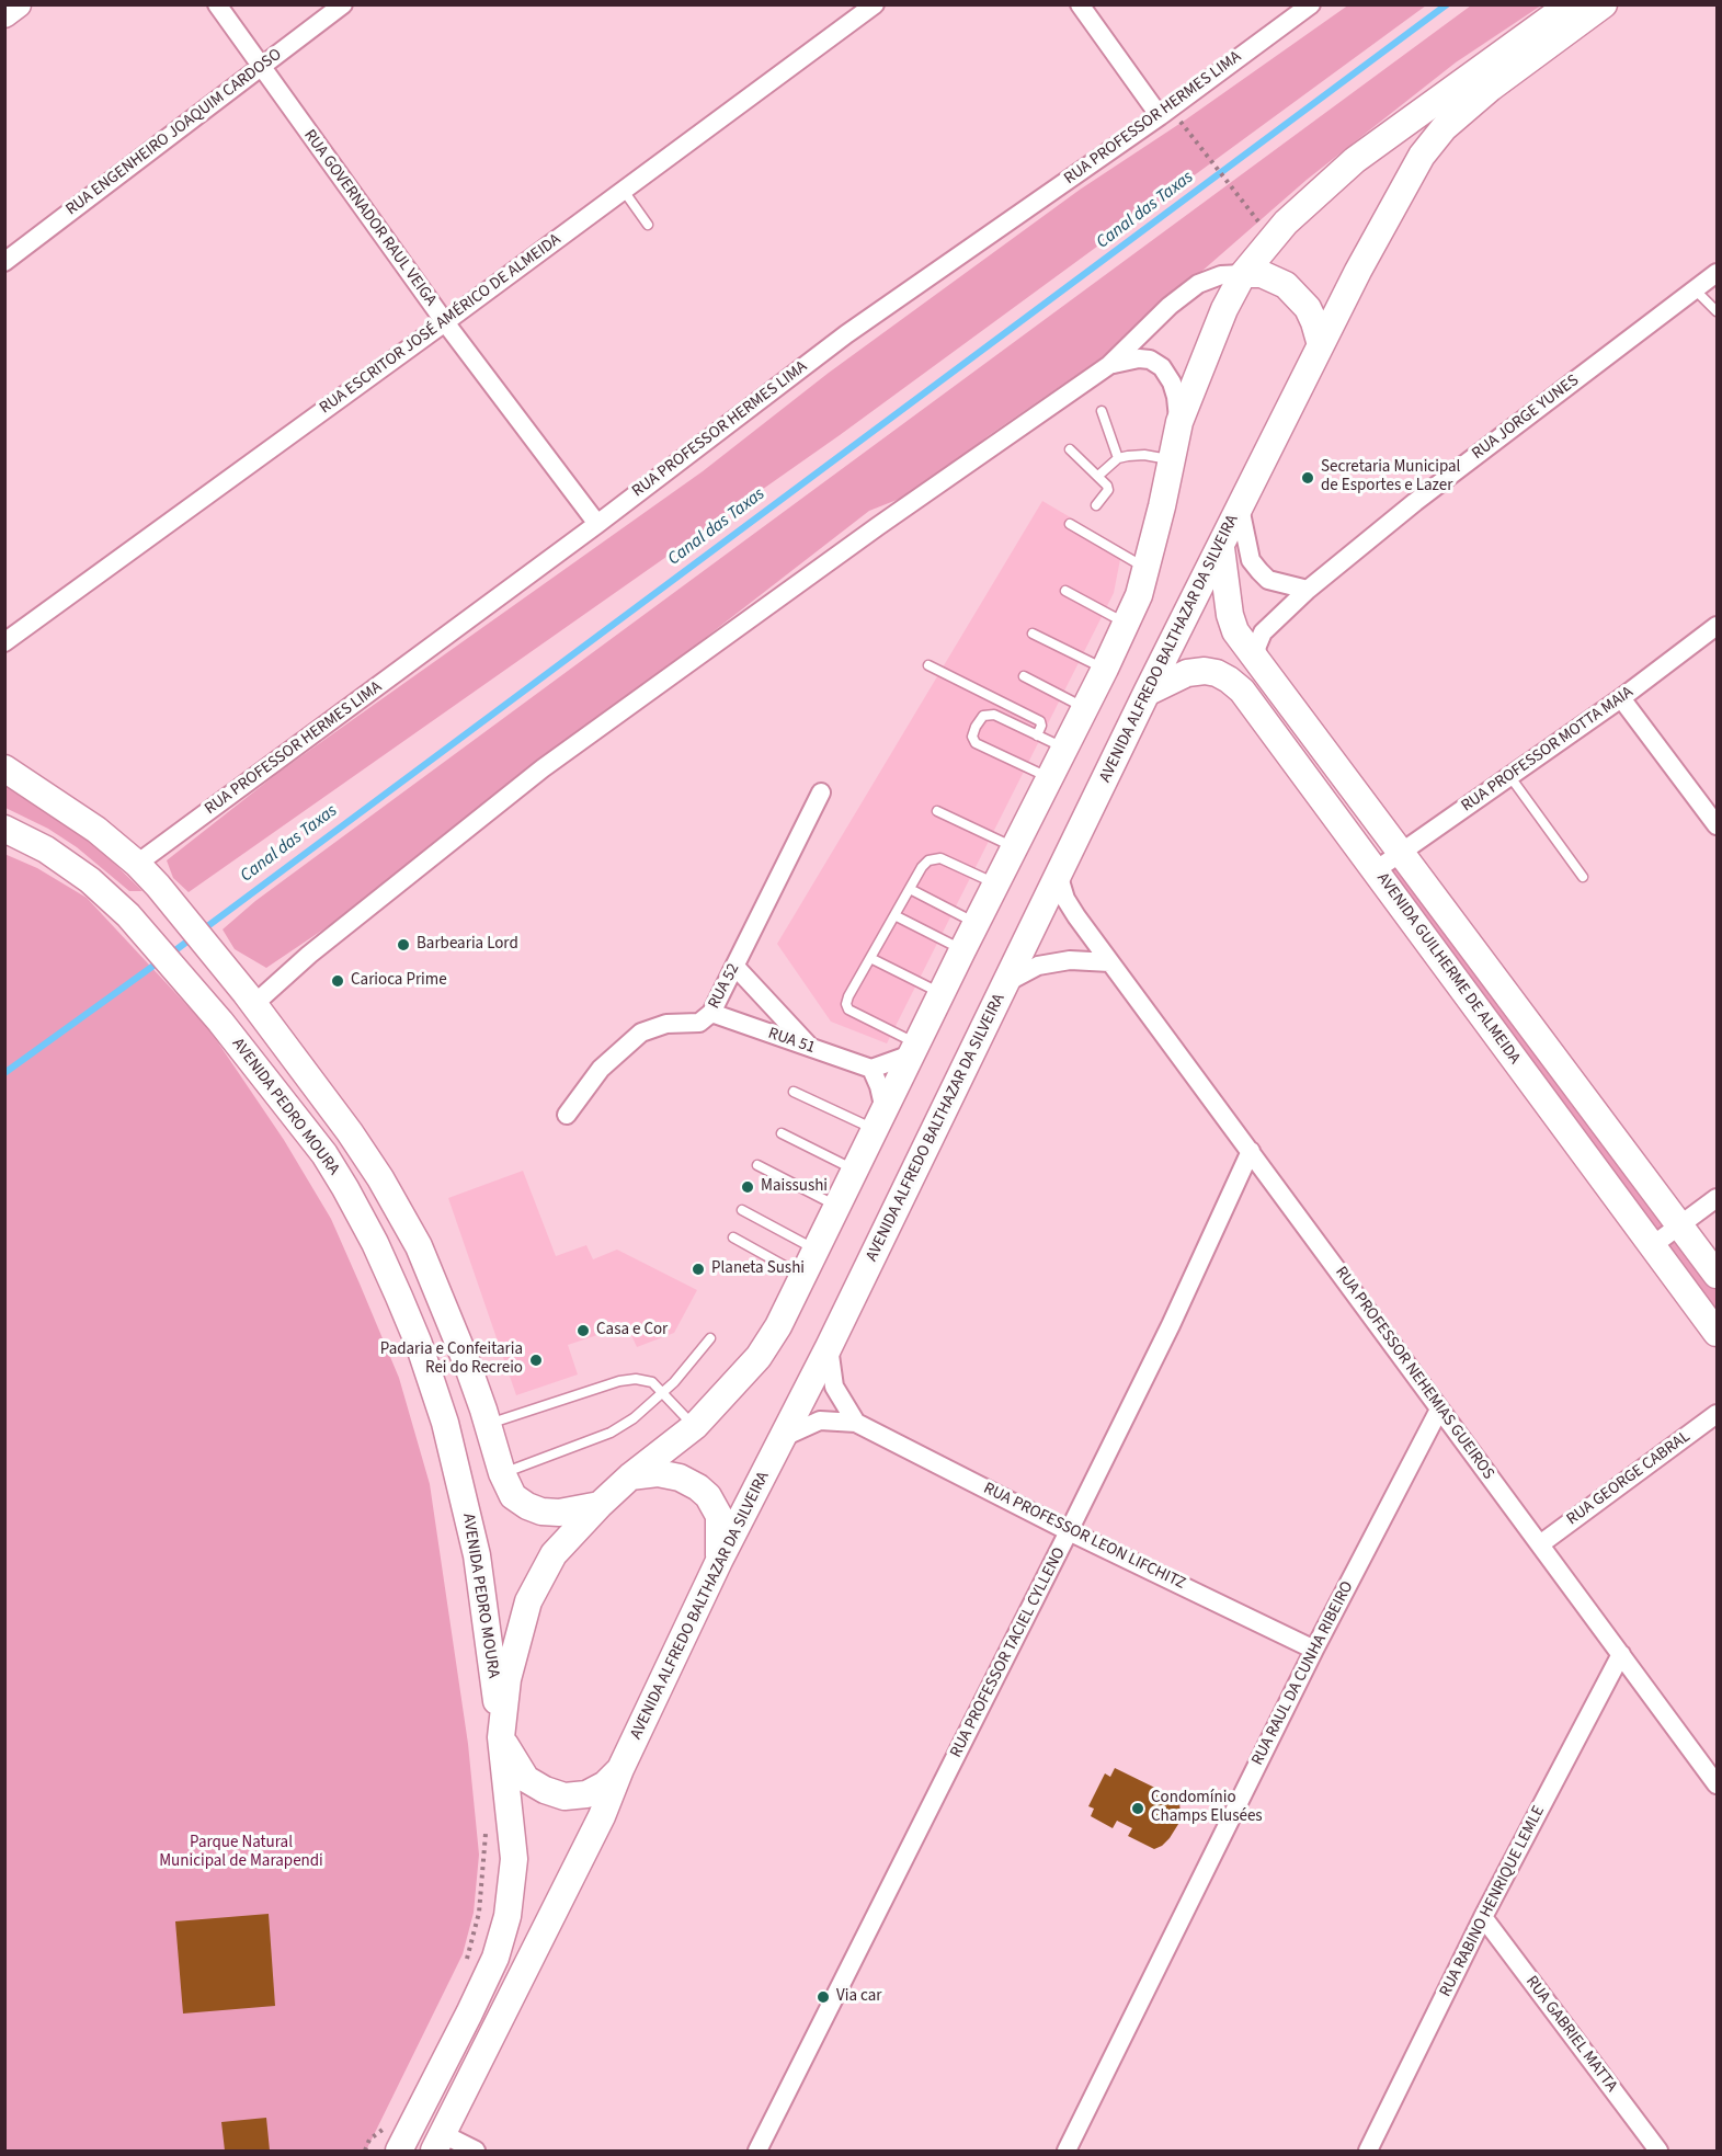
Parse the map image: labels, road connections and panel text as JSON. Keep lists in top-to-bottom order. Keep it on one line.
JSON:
{"streets":{"street":["RUA PROFESSOR HERMES LIMA","RUA ENGENHEIRO JOAQUIM CARDOSO","RUA GOVERNADOR RAUL VEIGA","RUA ESCRITOR JOSÉ AMÉRICO DE ALMEIDA","RUA JORGE YUNES","AVENIDA ALFREDO BALTHAZAR DA SILVEIRA","RUA PROFESSOR MOTTA MAIA","AVENIDA GUILHERME DE ALMEIDA","RUA 52","RUA 51","AVENIDA PEDRO MOURA","RUA PROFESSOR NEHEMIAS GUEIROS","RUA GEORGE CABRAL","RUA PROFESSOR LEON LIFCHITZ","RUA PROFESSOR TACIEL CYLLENO","RUA RAUL DA CUNHA RIBEIRO","RUA RABINO HENRIQUE LEMLE","RUA GABRIEL MATTA"]},"crossings":[["RUA PROFESSOR HERMES LIMA","RUA GOVERNADOR RAUL VEIGA"],["RUA ENGENHEIRO JOAQUIM CARDOSO","RUA GOVERNADOR RAUL VEIGA"],["RUA GOVERNADOR RAUL VEIGA","RUA ESCRITOR JOSÉ AMÉRICO DE ALMEIDA"],["RUA JORGE YUNES","AVENIDA GUILHERME DE ALMEIDA"],["AVENIDA ALFREDO BALTHAZAR DA SILVEIRA","AVENIDA GUILHERME DE ALMEIDA"],["AVENIDA ALFREDO BALTHAZAR DA SILVEIRA","RUA PROFESSOR NEHEMIAS GUEIROS"],["AVENIDA ALFREDO BALTHAZAR DA SILVEIRA","RUA PROFESSOR LEON LIFCHITZ"],["RUA PROFESSOR MOTTA MAIA","AVENIDA GUILHERME DE ALMEIDA"],["RUA 52","RUA 51"],["RUA PROFESSOR NEHEMIAS GUEIROS","RUA GEORGE CABRAL"],["RUA PROFESSOR NEHEMIAS GUEIROS","RUA PROFESSOR TACIEL CYLLENO"],["RUA PROFESSOR NEHEMIAS GUEIROS","RUA RAUL DA CUNHA RIBEIRO"],["RUA PROFESSOR NEHEMIAS GUEIROS","RUA RABINO HENRIQUE LEMLE"],["RUA PROFESSOR LEON LIFCHITZ","RUA PROFESSOR TACIEL CYLLENO"],["RUA PROFESSOR LEON LIFCHITZ","RUA RAUL DA CUNHA RIBEIRO"],["RUA RABINO HENRIQUE LEMLE","RUA GABRIEL MATTA"]],"water":["Canal das Taxas"],"parks":["Parque Natural Municipal de Marapendi"],"places":["Secretaria Municipal de Esportes e Lazer","Barbearia Lord","Carioca Prime","Maissushi","Planeta Sushi","Casa e Cor","Padaria e Confeitaria Rei do Recreio","Condomínio Champs Elusées","Via car"]}
